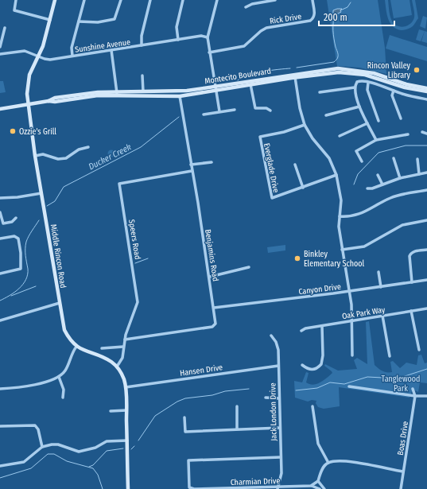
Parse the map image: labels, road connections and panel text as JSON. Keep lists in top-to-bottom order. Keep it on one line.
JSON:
{"streets":{"main road":["Montecito Boulevard","Middle Rincon Road"],"street":["Rick Drive","Sunshine Avenue","Everglade Drive","Speers Road","Benjamins Road","Canyon Drive","Oak Park Way","Hansen Drive","Jack London Drive","Boas Drive","Charmian Drive"]},"crossings":[["Sunshine Avenue","Middle Rincon Road"],["Montecito Boulevard","Benjamins Road"],["Montecito Boulevard","Middle Rincon Road"],["Speers Road","Benjamins Road"],["Speers Road","Middle Rincon Road"],["Benjamins Road","Canyon Drive"],["Hansen Drive","Jack London Drive"],["Jack London Drive","Charmian Drive"]],"water":["Ducker Creek"],"parks":["Tanglewood Park"],"places":["Rincon Valley Library","Ozzie's Grill","Binkley Elementary School"],"scale_bar":"200 m"}
